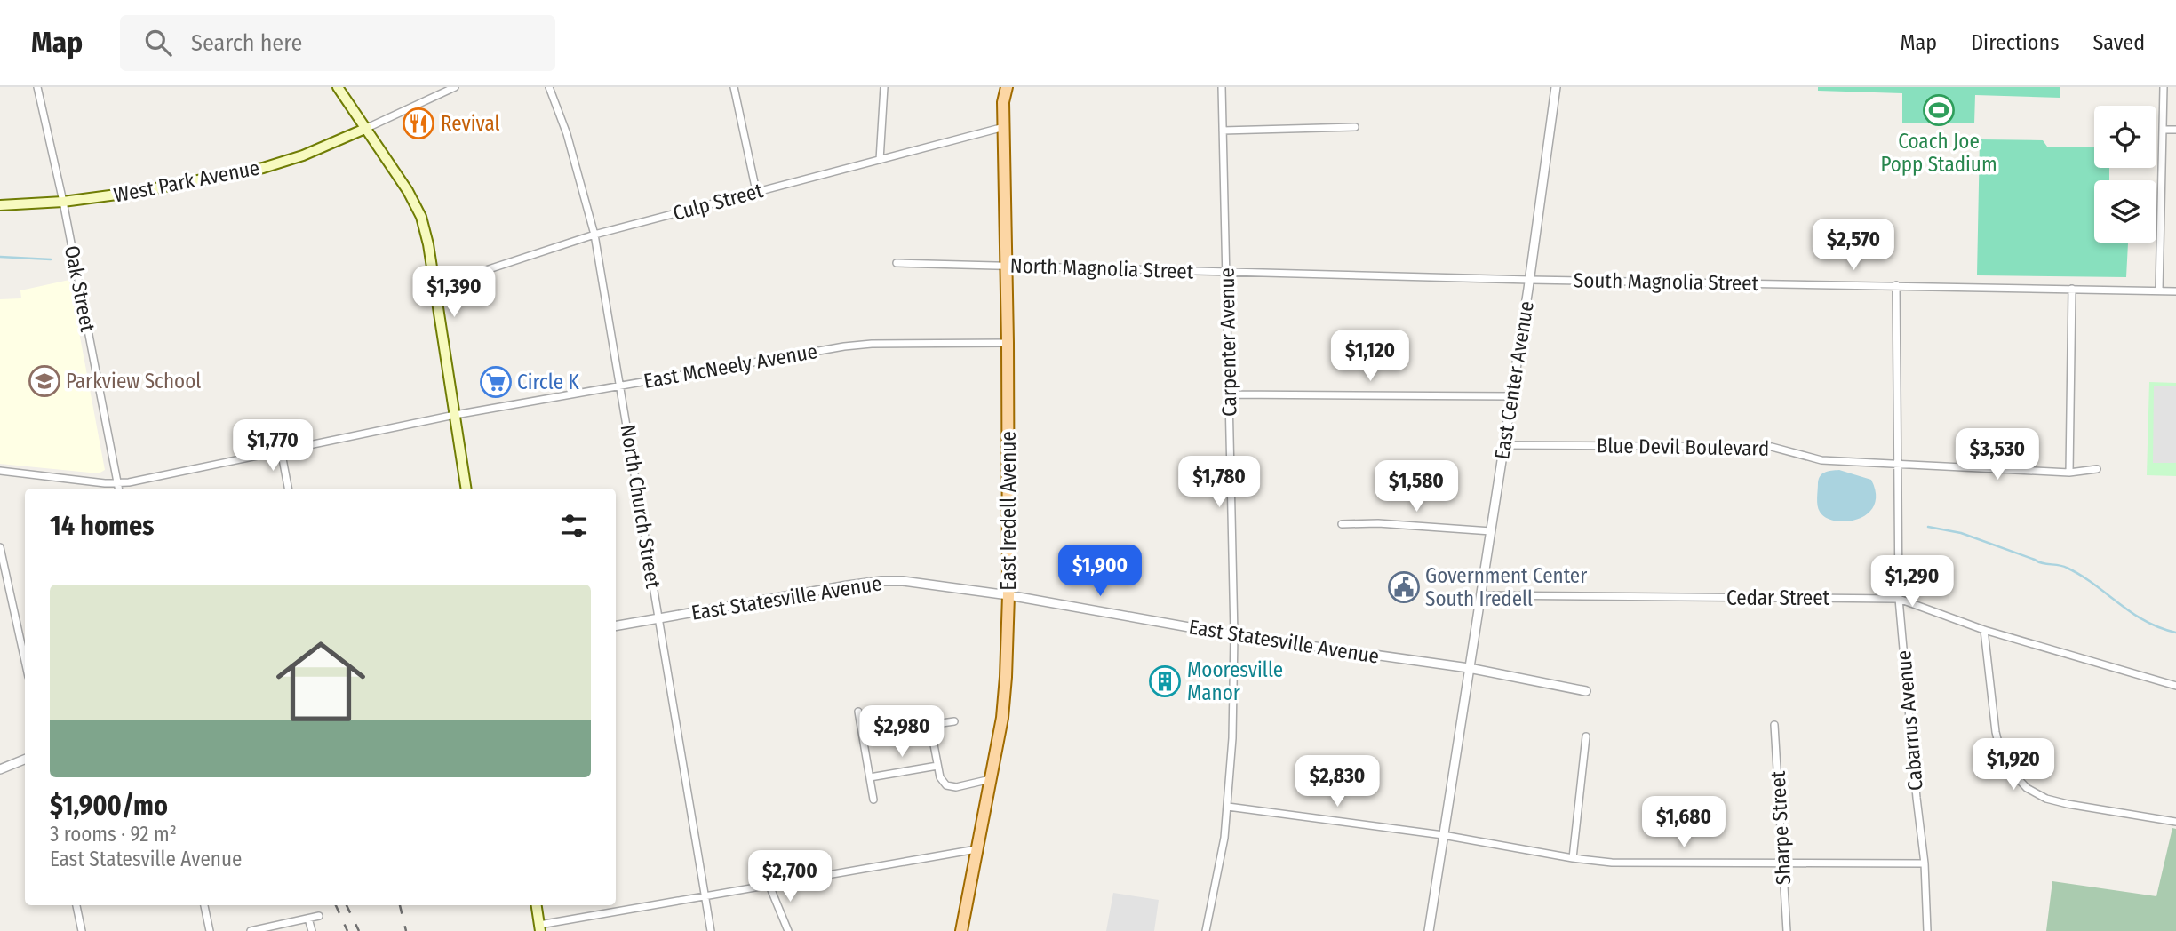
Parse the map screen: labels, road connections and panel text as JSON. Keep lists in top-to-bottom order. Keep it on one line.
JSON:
{"streets":{"main road":["West Park Avenue","East Iredell Avenue"],"street":["Culp Street","North Magnolia Street","South Magnolia Street","Oak Street","Carpenter Avenue","East McNeely Avenue","East Center Avenue","Blue Devil Boulevard","North Church Street","East Statesville Avenue","Cedar Street","Cabarrus Avenue","Sharpe Street"]},"crossings":[["West Park Avenue","Oak Street"],["Culp Street","North Church Street"],["Culp Street","East Iredell Avenue"],["North Magnolia Street","South Magnolia Street"],["North Magnolia Street","Carpenter Avenue"],["North Magnolia Street","East Center Avenue"],["North Magnolia Street","East Iredell Avenue"],["South Magnolia Street","East Center Avenue"],["South Magnolia Street","Cabarrus Avenue"],["Oak Street","East McNeely Avenue"],["Carpenter Avenue","East Statesville Avenue"],["East McNeely Avenue","North Church Street"],["East McNeely Avenue","East Iredell Avenue"],["East Center Avenue","Blue Devil Boulevard"],["East Center Avenue","East Statesville Avenue"],["East Center Avenue","Cedar Street"],["Blue Devil Boulevard","Cabarrus Avenue"],["North Church Street","East Statesville Avenue"],["East Iredell Avenue","East Statesville Avenue"],["Cedar Street","Cabarrus Avenue"]],"places":{"sports":["Coach Joe Popp Stadium"],"restaurant":["Revival"],"school or university":["Parkview School"],"supermarket":["Circle K"],"public building":["Government Center South Iredell"],"building":["Mooresville Manor"]},"page":{"header":"Map","search":"Search here","nav":["Map","Directions","Saved"],"price":["$2,570","$1,390","$1,120","$1,770","$3,530","$1,780","$1,580","$1,900","$1,290","$2,980","$1,920","$2,830","$1,680","$2,700"],"heading":"14 homes","list":[{"name":"$1,900/mo","note":"3 rooms · 92 m² · East Statesville Avenue"}]}}
